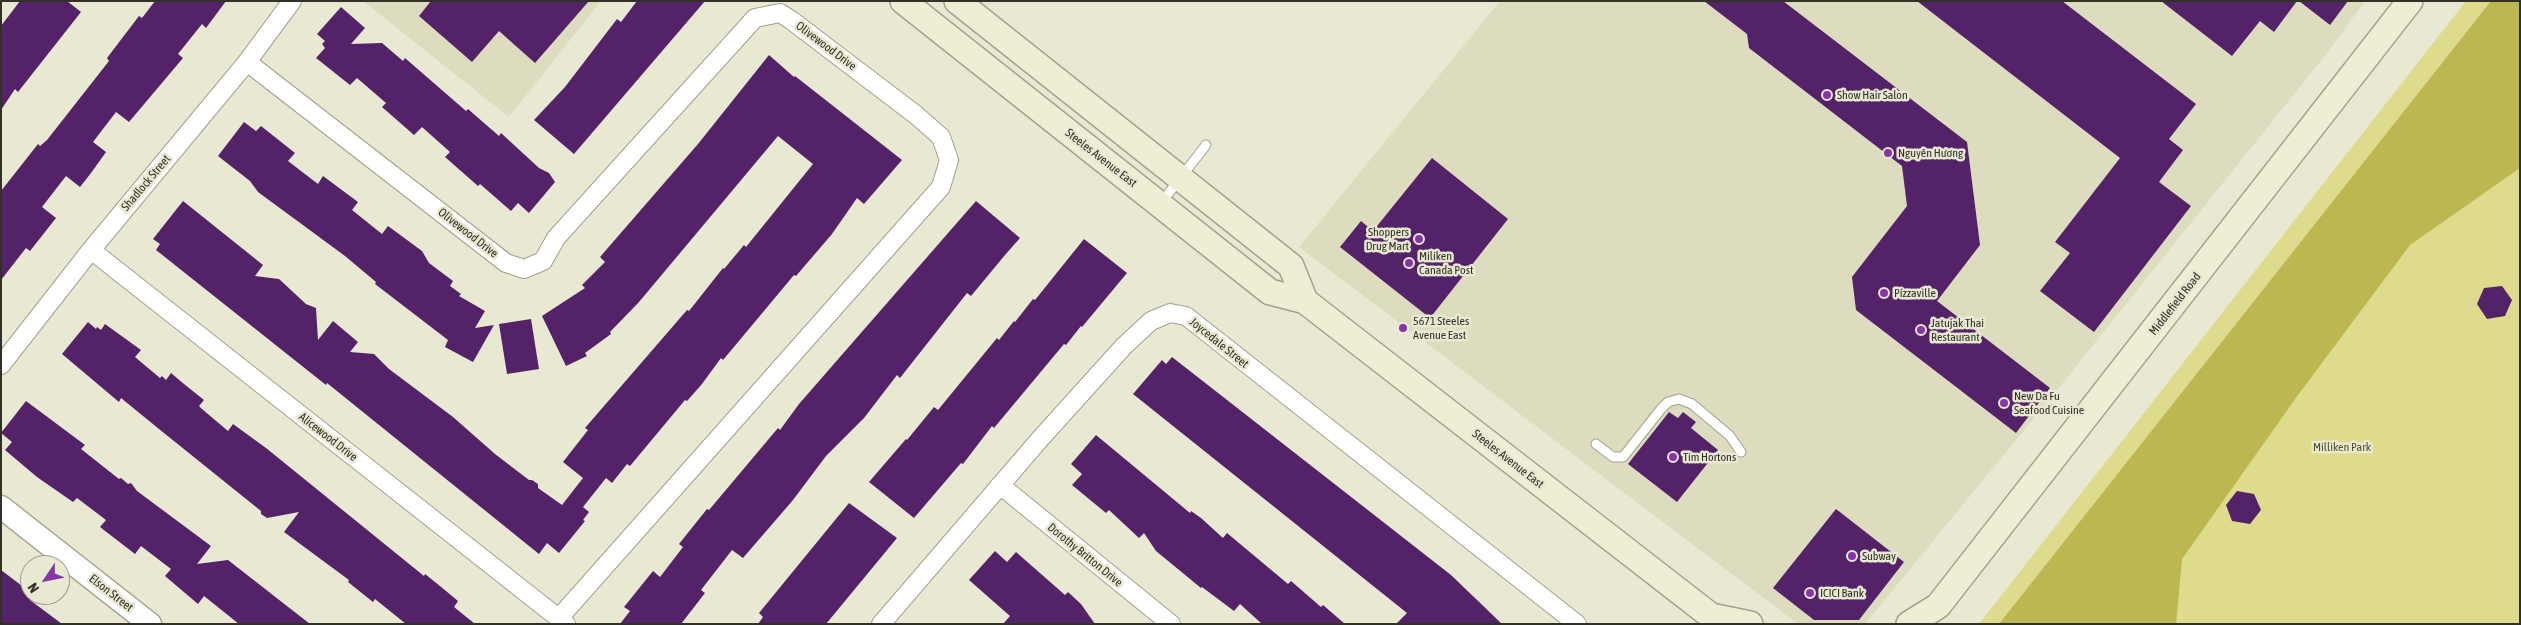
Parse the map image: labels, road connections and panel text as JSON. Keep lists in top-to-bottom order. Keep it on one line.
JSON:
{"streets":{"main road":["Steeles Avenue East","Middlefield Road"],"street":["Olivewood Drive","Shadlock Street","Joycedale Street","Alicewood Drive","Dorothy Britton Drive","Elson Street"]},"crossings":[["Olivewood Drive","Shadlock Street"],["Olivewood Drive","Alicewood Drive"],["Shadlock Street","Alicewood Drive"],["Joycedale Street","Dorothy Britton Drive"]],"parks":["Milliken Park"],"places":["Show Hair Salon","Nguyên Hương","Shoppers Drug Mart","Miliken Canada Post","Pizzaville","5671 Steeles Avenue East","Jatujak Thai Restaurant","New Da Fu Seafood Cuisine","Tim Hortons","Subway","ICICI Bank"],"north":"bottom left"}
